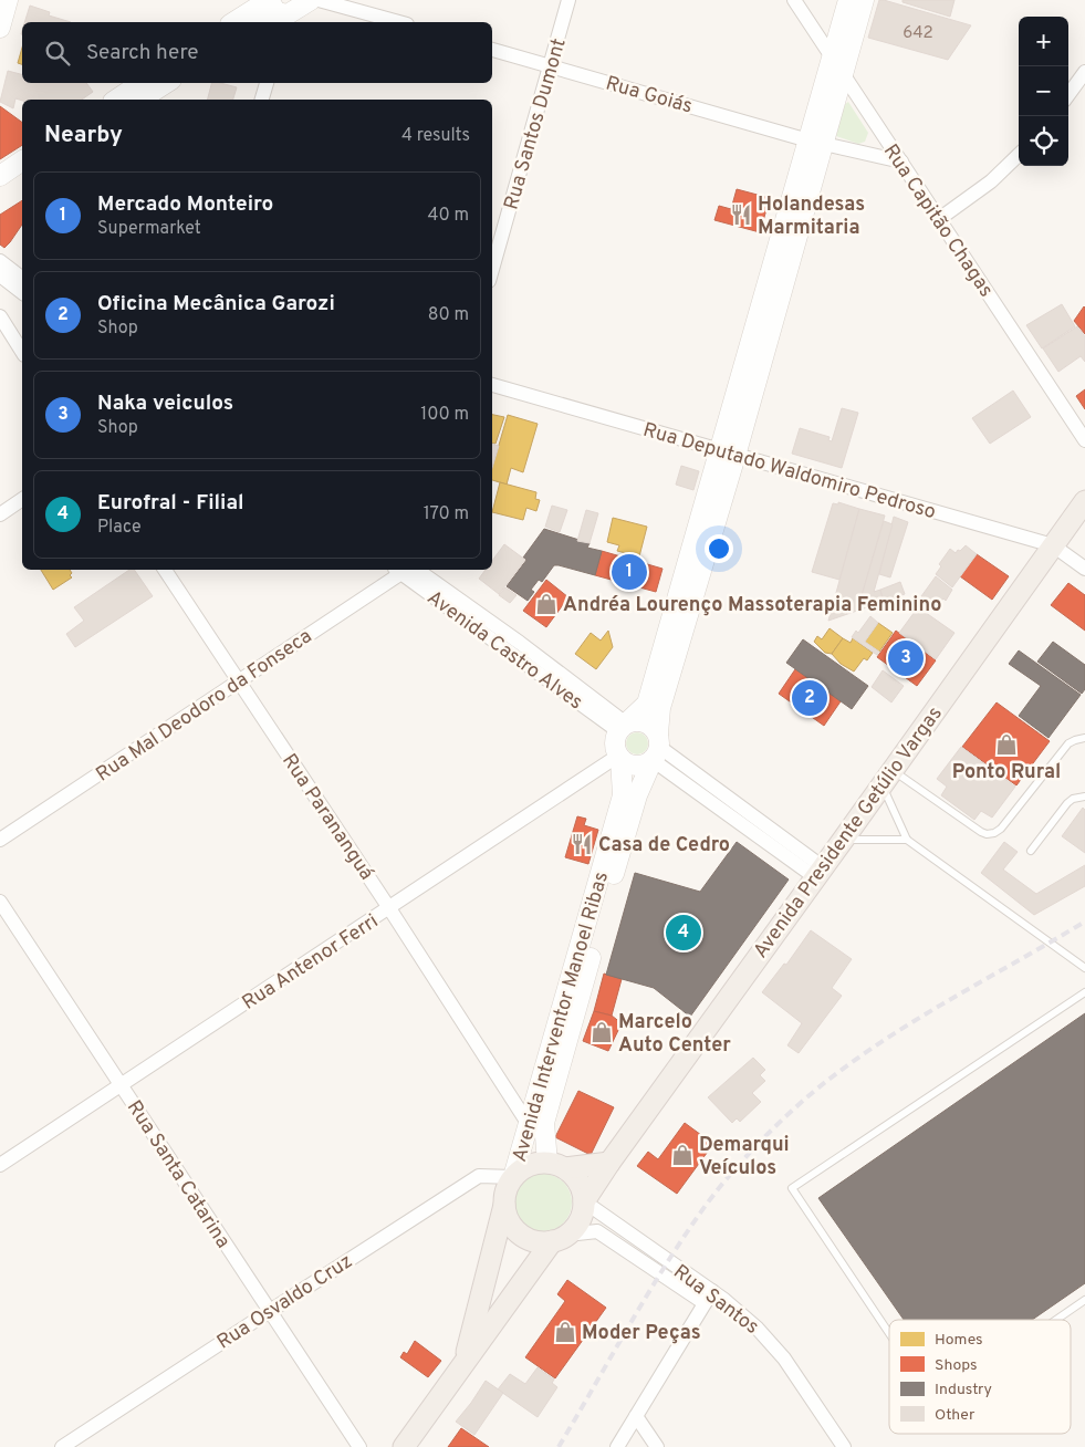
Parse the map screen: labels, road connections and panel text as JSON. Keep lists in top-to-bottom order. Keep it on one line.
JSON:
{"streets":{"main road":["Avenida Presidente Getúlio Vargas"],"street":["Rua Goiás","Rua Santos Dumont","Rua Capitão Chagas","Rua Deputado Waldomiro Pedroso","Avenida Castro Alves","Rua Mal Deodoro da Fonseca","Rua Parananguá","Rua Antenor Ferri","Avenida Interventor Manoel Ribas","Rua Santa Catarina","Rua Santos","Rua Osvaldo Cruz"]},"crossings":[["Rua Goiás","Rua Santos Dumont"],["Rua Goiás","Rua Capitão Chagas"],["Rua Goiás","Avenida Interventor Manoel Ribas"],["Rua Capitão Chagas","Avenida Interventor Manoel Ribas"],["Rua Deputado Waldomiro Pedroso","Avenida Presidente Getúlio Vargas"],["Rua Deputado Waldomiro Pedroso","Avenida Interventor Manoel Ribas"],["Avenida Castro Alves","Rua Antenor Ferri"],["Avenida Castro Alves","Avenida Interventor Manoel Ribas"],["Rua Mal Deodoro da Fonseca","Rua Parananguá"],["Rua Parananguá","Rua Antenor Ferri"],["Rua Parananguá","Avenida Interventor Manoel Ribas"],["Avenida Presidente Getúlio Vargas","Avenida Interventor Manoel Ribas"],["Avenida Presidente Getúlio Vargas","Rua Santos"],["Avenida Presidente Getúlio Vargas","Rua Osvaldo Cruz"],["Rua Antenor Ferri","Avenida Interventor Manoel Ribas"],["Rua Antenor Ferri","Rua Santa Catarina"],["Avenida Interventor Manoel Ribas","Rua Santos"],["Avenida Interventor Manoel Ribas","Rua Osvaldo Cruz"],["Rua Santa Catarina","Rua Osvaldo Cruz"],["Rua Santos","Rua Osvaldo Cruz"]],"places":{"restaurant":["Holandesas Marmitaria","Casa de Cedro"],"shop":["Andréa Lourenço Massoterapia Feminino","Ponto Rural","Marcelo Auto Center","Demarqui Veículos","Moder Peças"]},"house_numbers":["642"],"legend":["Homes","Shops","Industry","Other"],"page":{"map_buttons":["+","−"],"search":"Search here","heading":["Nearby","4 results"],"list":[{"mark":"1","name":"Mercado Monteiro","note":"Supermarket","value":"40 m"},{"mark":"2","name":"Oficina Mecânica Garozi","note":"Shop","value":"80 m"},{"mark":"3","name":"Naka veiculos","note":"Shop","value":"100 m"},{"mark":"4","name":"Eurofral - Filial","note":"Place","value":"170 m"}],"pins":["1","3","2","4"]}}
